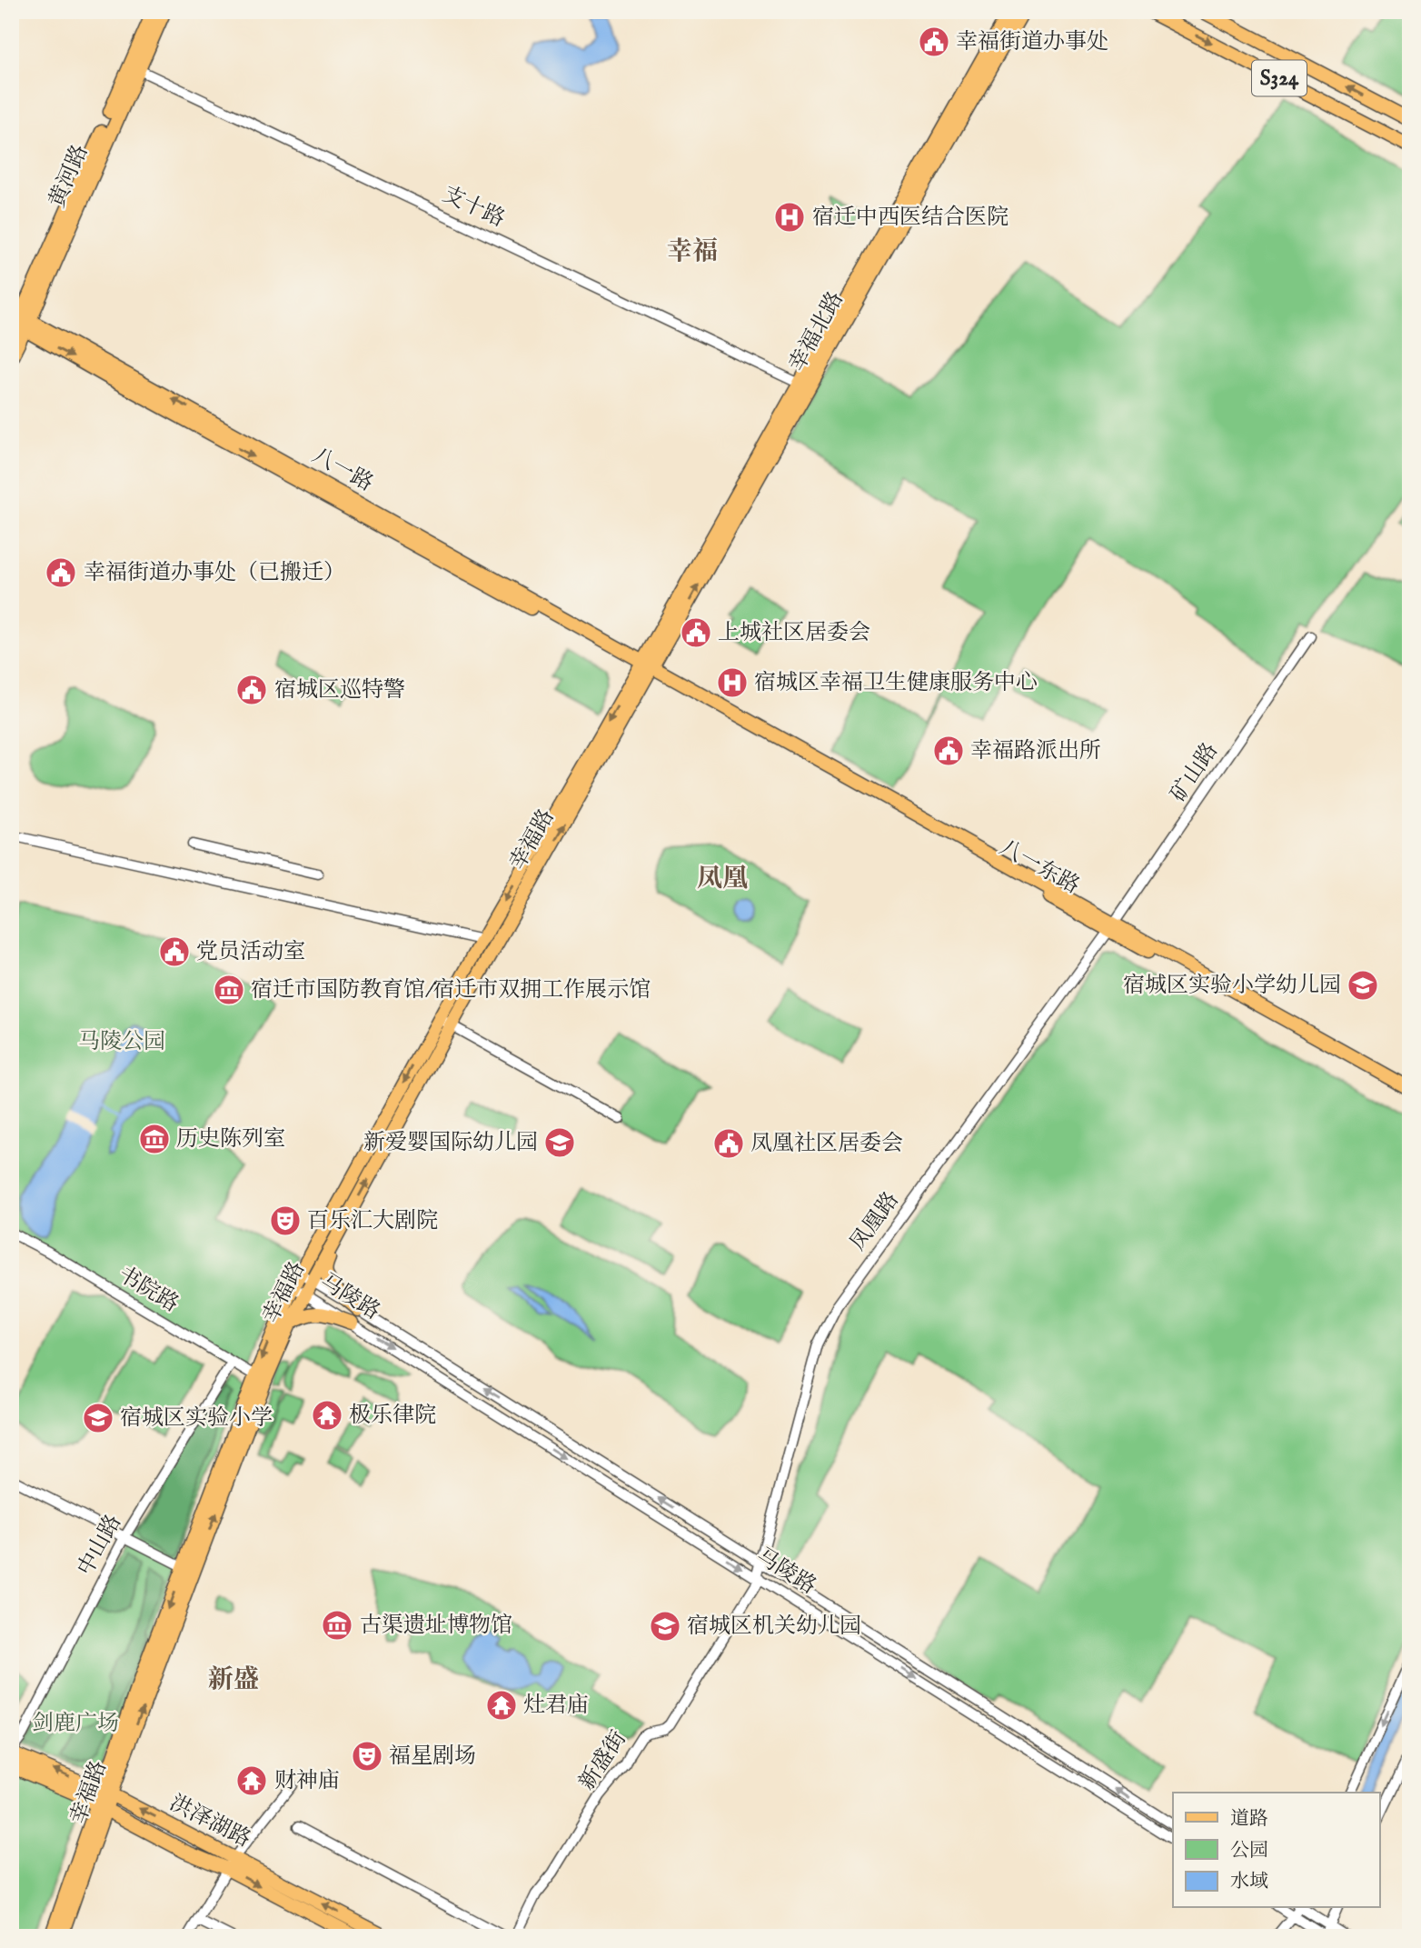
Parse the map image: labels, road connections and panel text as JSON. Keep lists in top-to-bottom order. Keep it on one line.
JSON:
{"streets":{"main road":["S324","黄河路","幸福北路","八一路","幸福路","八一东路","马陵路","洪泽湖路"],"street":["支十路","矿山路","凤凰路","书院路","中山路","新盛街"]},"crossings":[["黄河路","支十路"],["黄河路","八一路"],["支十路","幸福北路"],["幸福北路","八一路"],["幸福北路","幸福路"],["幸福北路","八一东路"],["八一路","幸福路"],["八一路","八一东路"],["矿山路","八一东路"],["矿山路","凤凰路"],["幸福路","八一东路"],["幸福路","书院路"],["幸福路","马陵路"],["幸福路","洪泽湖路"],["八一东路","凤凰路"],["凤凰路","马陵路"],["凤凰路","新盛街"],["书院路","中山路"],["马陵路","新盛街"],["中山路","洪泽湖路"]],"districts":["幸福","凤凰","新盛"],"parks":["马陵公园","剑鹿广场"],"places":{"public building":["幸福街道办事处","幸福街道办事处（已搬迁）","上城社区居委会","宿城区巡特警","幸福路派出所","党员活动室","凤凰社区居委会"],"hospital":["宿迁中西医结合医院","宿城区幸福卫生健康服务中心"],"school or university":["宿城区实验小学幼儿园","新爱婴国际幼儿园","宿城区实验小学","宿城区机关幼儿园"],"museum":["宿迁市国防教育馆/宿迁市双拥工作展示馆","历史陈列室","古渠遗址博物馆"],"theatre":["百乐汇大剧院","福星剧场"],"temple":["极乐律院","灶君庙","财神庙"]},"legend":["道路","公园","水域"]}
